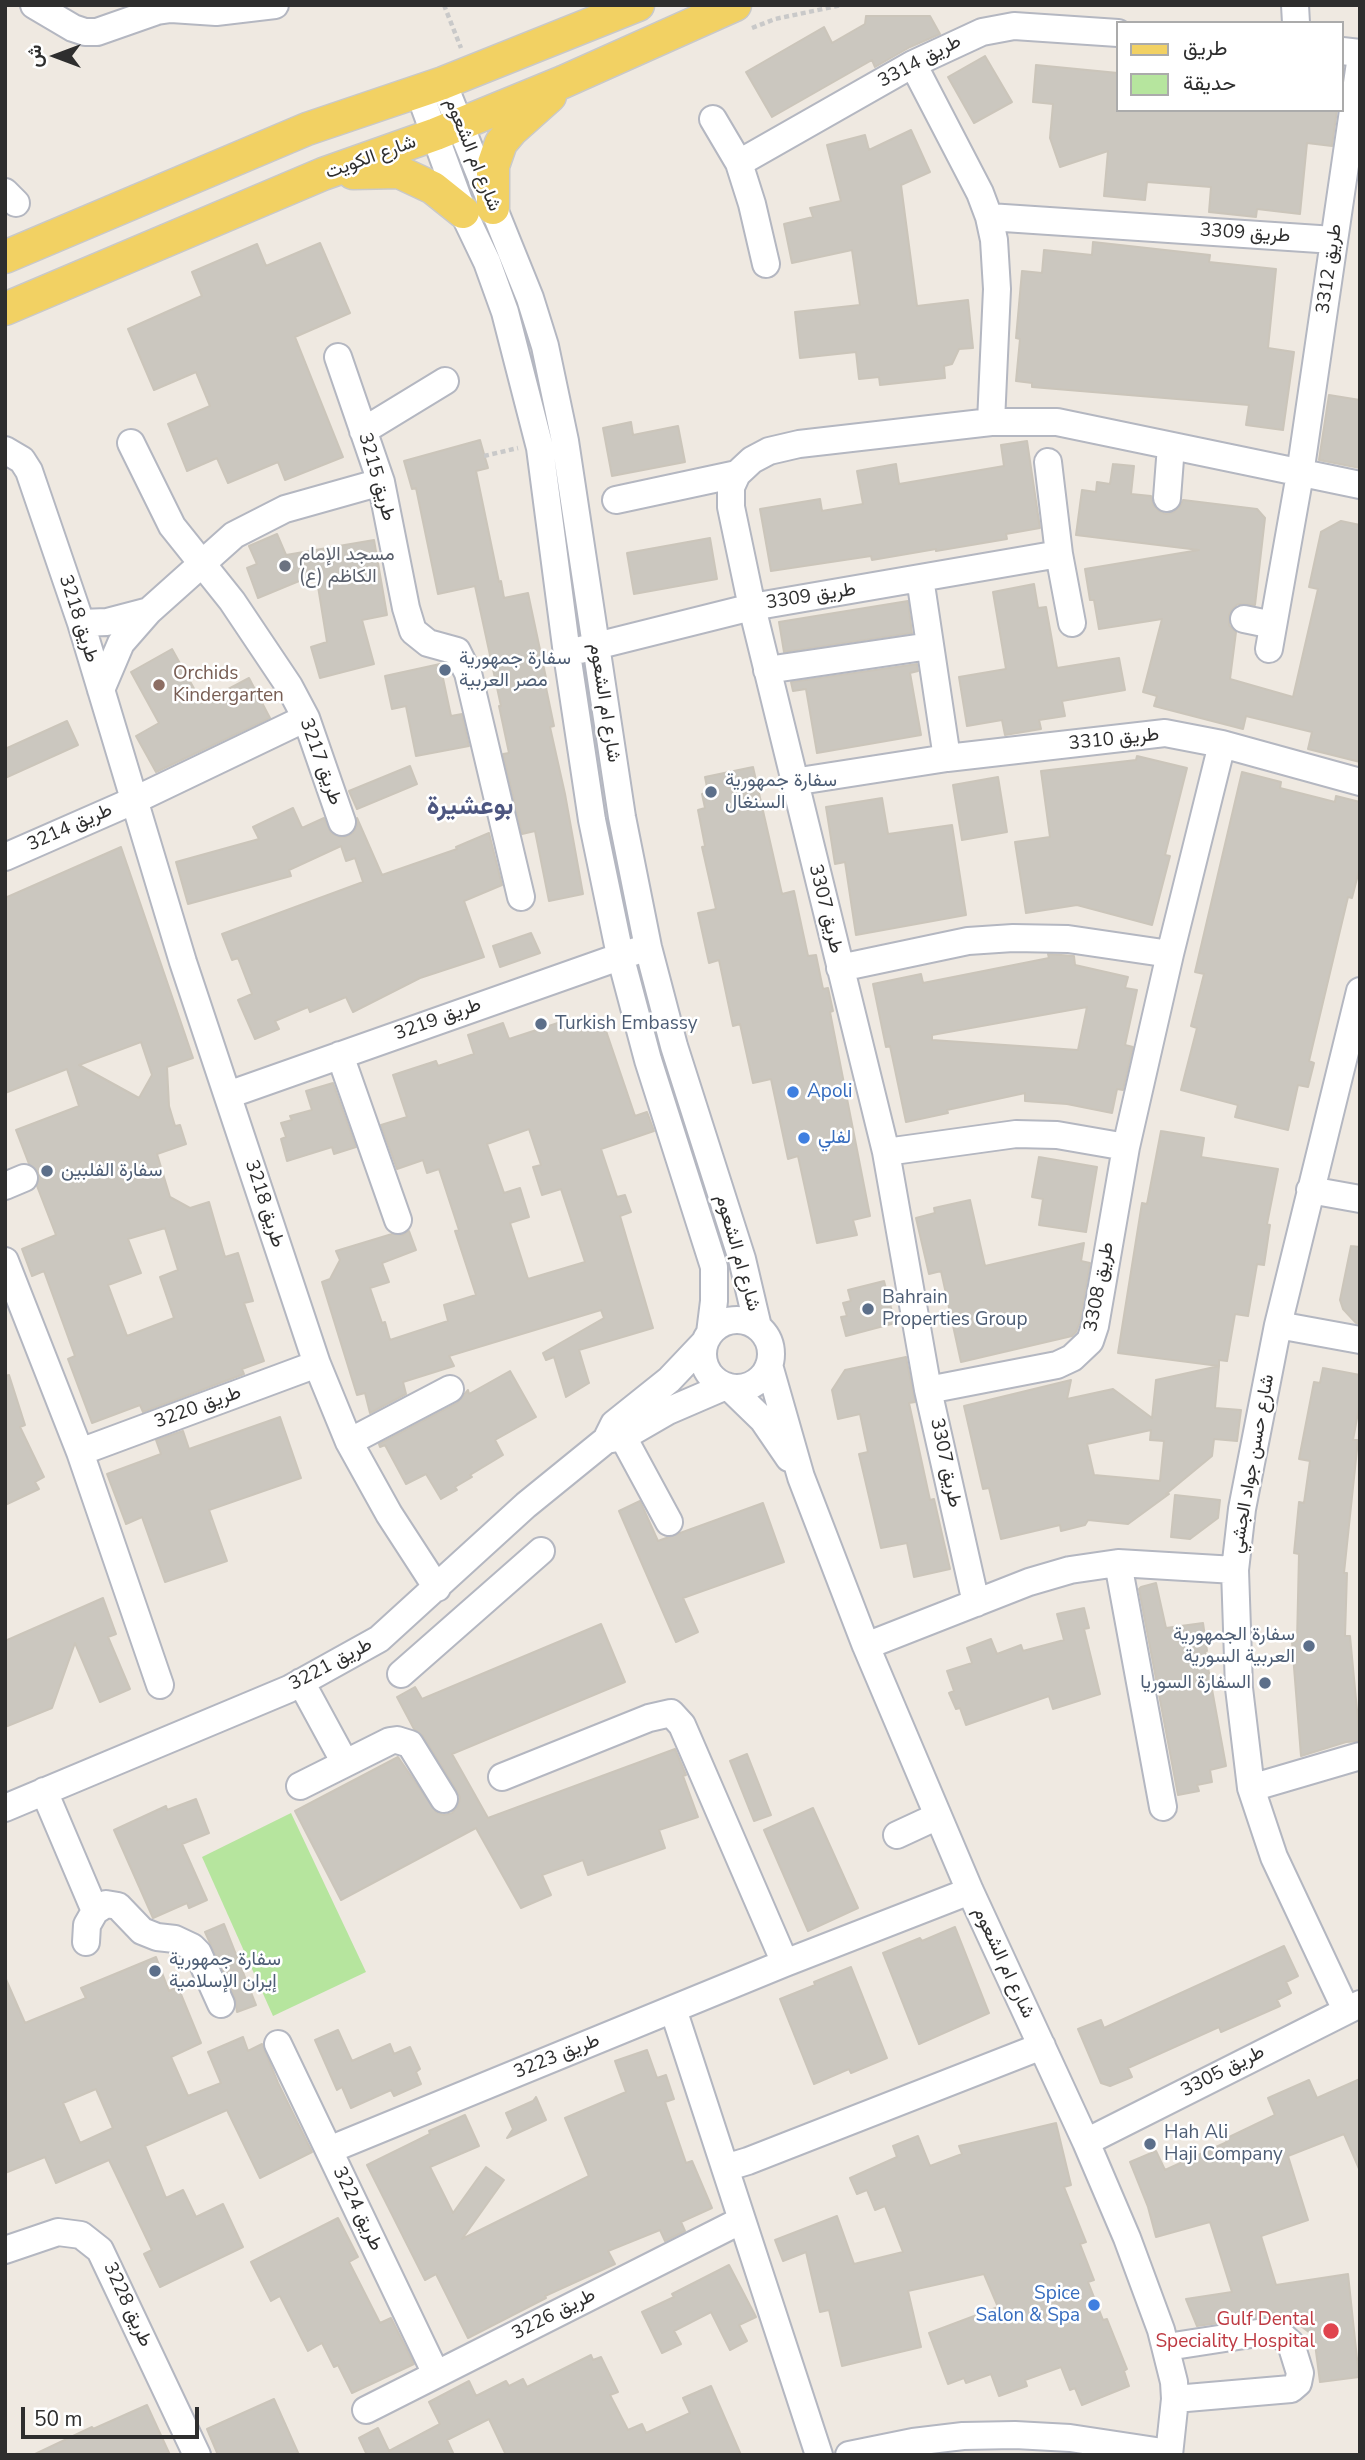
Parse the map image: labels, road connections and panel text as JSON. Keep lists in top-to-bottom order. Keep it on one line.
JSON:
{"streets":{"main road":["شارع الكويت"],"street":["طريق 3314","شارع ام الشعوم","طريق 3309","طريق 3312","طريق 3215","طريق 3218","طريق 3310","طريق 3217","طريق 3214","طريق 3307","طريق 3219","طريق 3308","طريق 3220","شارع حسن جواد الجشي","طريق 3221","طريق 3223","طريق 3305","طريق 3224","طريق 3228","طريق 3226"]},"crossings":[["شارع ام الشعوم","شارع الكويت"],["شارع ام الشعوم","طريق 3309"],["شارع ام الشعوم","طريق 3219"],["شارع ام الشعوم","طريق 3221"],["شارع ام الشعوم","طريق 3223"],["شارع ام الشعوم","طريق 3305"],["طريق 3309","طريق 3312"],["طريق 3309","طريق 3307"],["طريق 3218","طريق 3214"],["طريق 3218","طريق 3219"],["طريق 3218","طريق 3220"],["طريق 3218","طريق 3221"],["طريق 3310","طريق 3307"],["طريق 3310","طريق 3308"],["طريق 3307","طريق 3308"],["شارع حسن جواد الجشي","طريق 3305"],["طريق 3223","طريق 3224"],["طريق 3224","طريق 3226"]],"districts":["بوعشيرة"],"places":["مسجد الإمام الكاظم (ع)","سفارة جمهورية مصر العربية","Orchids Kindergarten","سفارة جمهورية السنغال","Turkish Embassy","Apoli","لفلي","سفارة الفلبين","Bahrain Properties Group","سفارة الجمهورية العربية السورية","السفارة السوريا","سفارة جمهورية إيران الإسلامية","Hah Ali Haji Company","Spice Salon & Spa","Gulf Dental Speciality Hospital"],"legend":["طريق","حديقة"],"scale_bar":"50 m","north":"left"}
